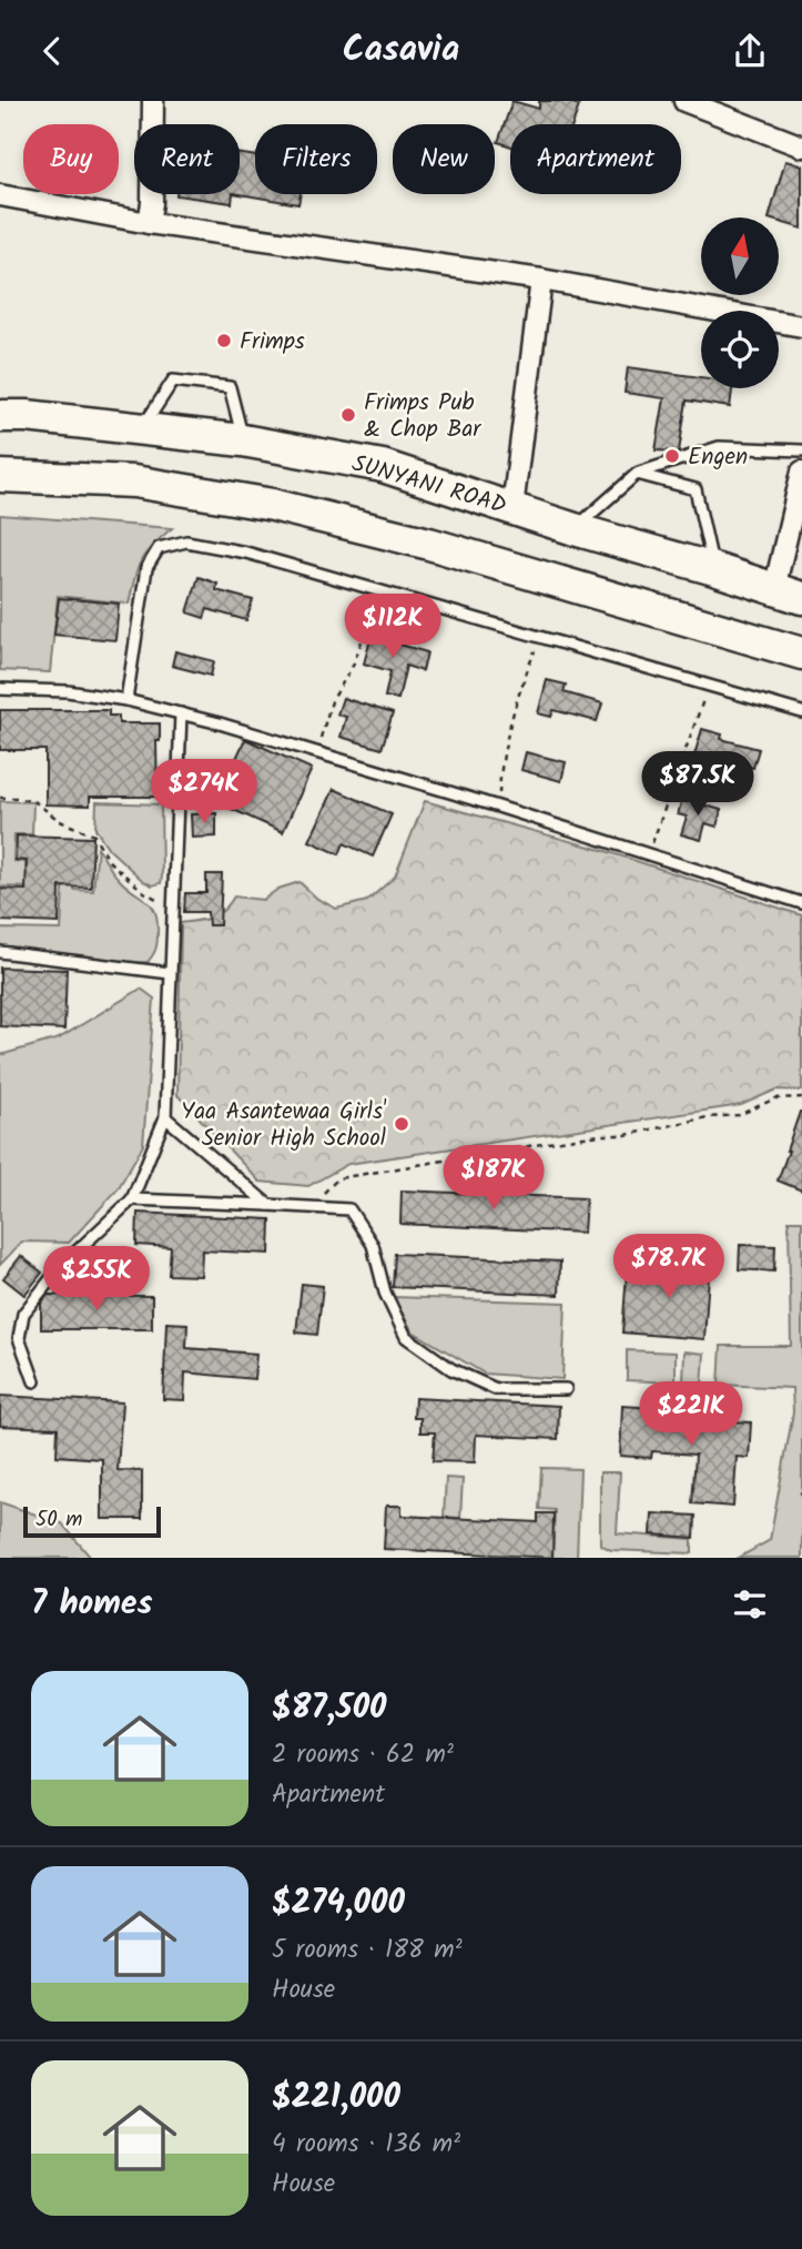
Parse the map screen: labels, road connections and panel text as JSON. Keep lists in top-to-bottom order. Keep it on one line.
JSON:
{"streets":{"main road":["SUNYANI ROAD"]},"places":["Frimps","Frimps Pub & Chop Bar","Engen","Yaa Asantewaa Girls' Senior High School"],"scale_bar":"50 m","north":"top","page":{"header":"Casavia","chip":["Buy","Rent","Filters","New","Apartment"],"price":["$112K","$87.5K","$274K","$187K","$78.7K","$255K","$221K"],"scale":"50 m","heading":"7 homes","list":[{"name":"$87,500","note":"2 rooms · 62 m² · Apartment"},{"name":"$274,000","note":"5 rooms · 188 m² · House"},{"name":"$221,000","note":"4 rooms · 136 m² · House"}]}}
